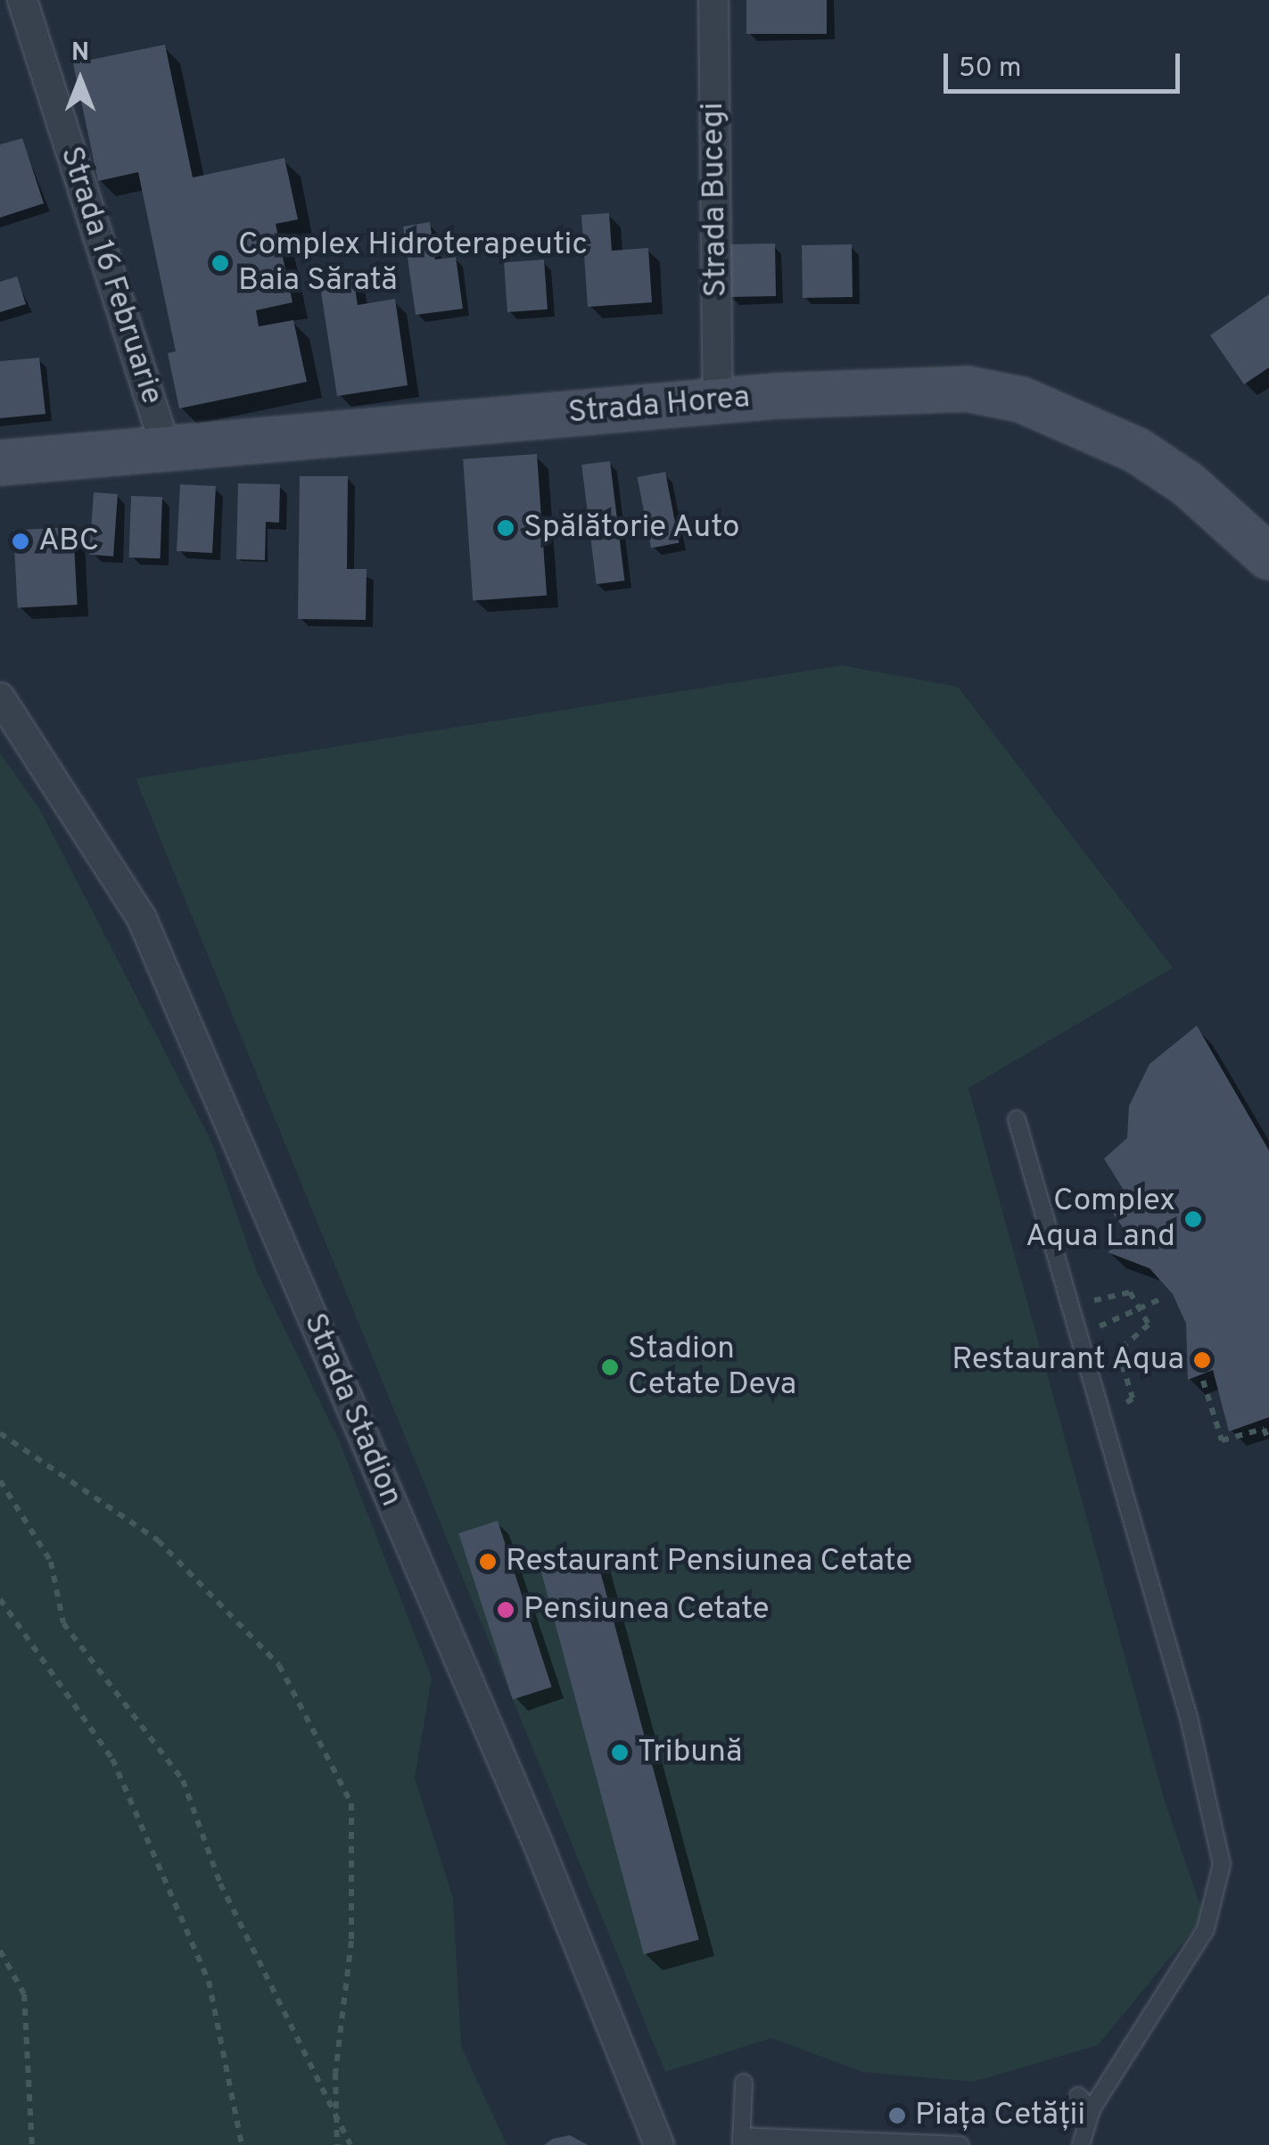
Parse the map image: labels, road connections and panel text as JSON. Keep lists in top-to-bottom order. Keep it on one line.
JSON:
{"streets":{"main road":["Strada Horea"],"street":["Strada Bucegi","Strada 16 Februarie","Strada Stadion"]},"crossings":[["Strada Bucegi","Strada Horea"],["Strada 16 Februarie","Strada Horea"]],"places":["Complex Hidroterapeutic Baia Sărată","Spălătorie Auto","ABC","Complex Aqua Land","Restaurant Aqua","Stadion Cetate Deva","Restaurant Pensiunea Cetate","Pensiunea Cetate","Tribună","Piața Cetății"],"scale_bar":"50 m","north":"top"}
